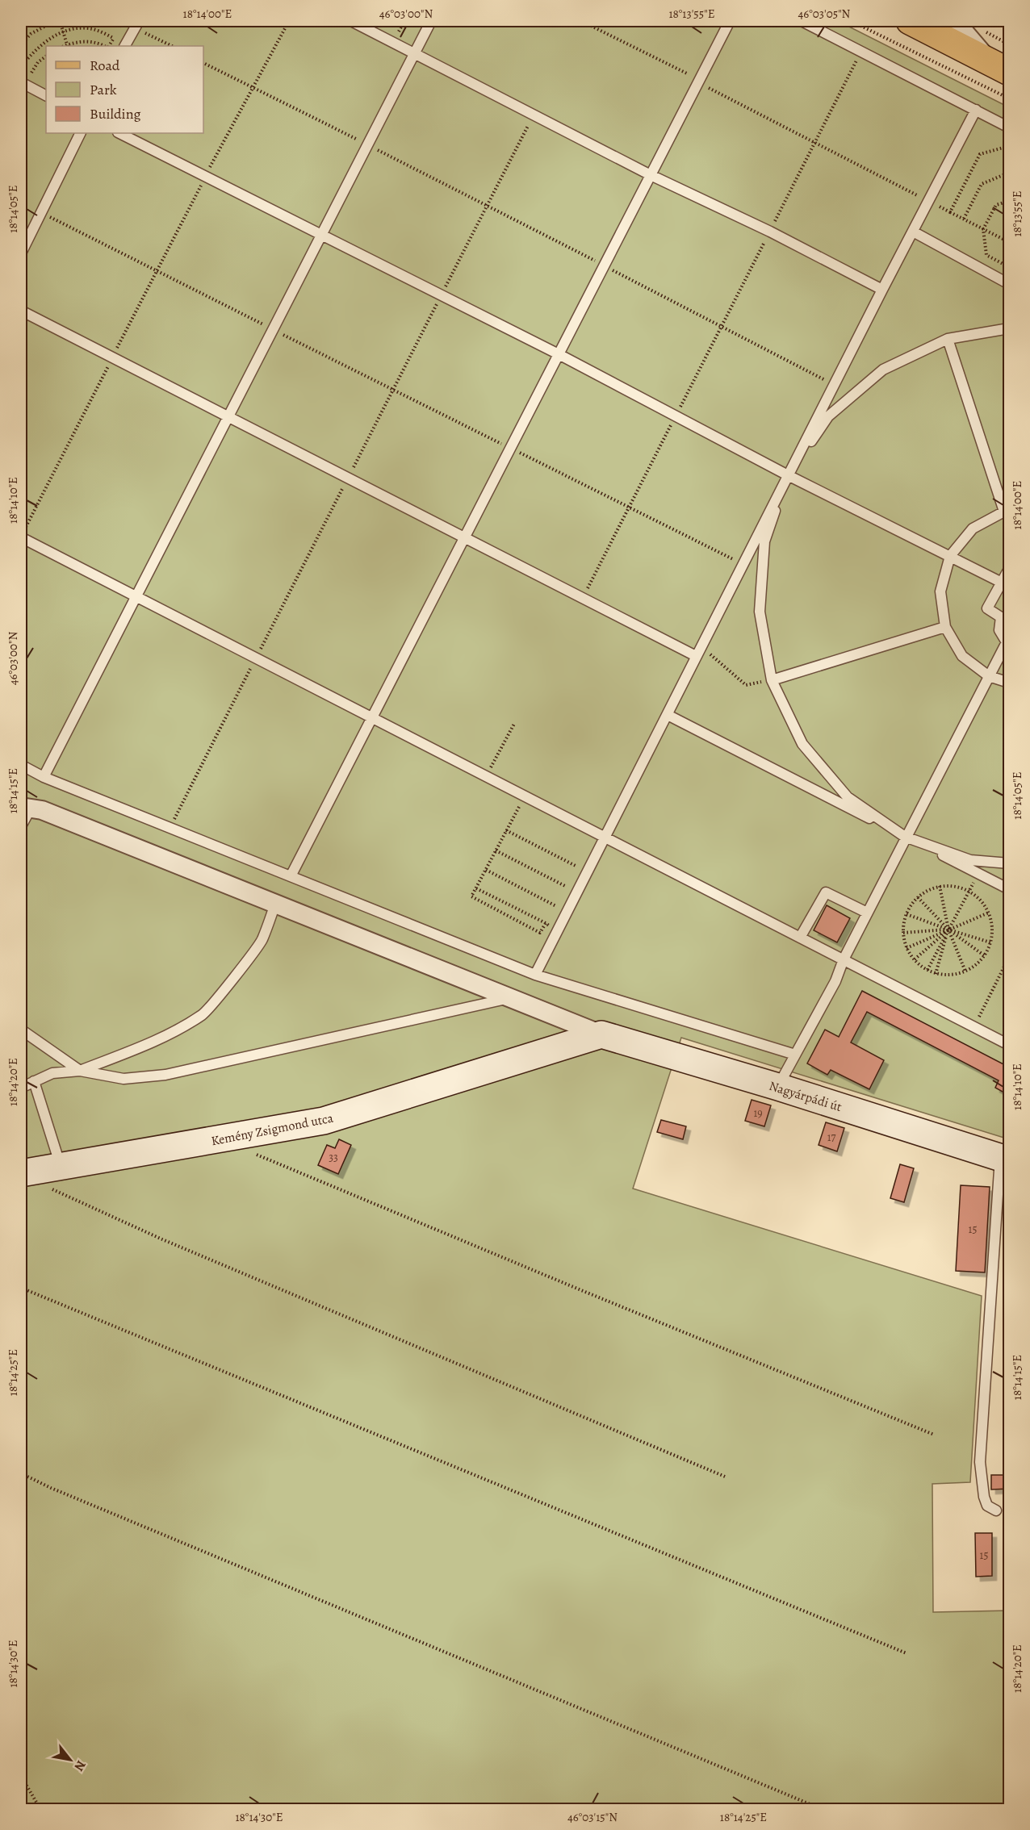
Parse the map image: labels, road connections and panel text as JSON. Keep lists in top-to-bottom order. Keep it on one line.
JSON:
{"streets":{"street":["Nagyárpádi út","Kemény Zsigmond utca"]},"crossings":[["Nagyárpádi út","Kemény Zsigmond utca"]],"house_numbers":["19","17","33","15","15"],"legend":["Road","Park","Building"],"north":"bottom right","coordinates":["18°14'00\"E","46°03'00\"N","18°13'55\"E","46°03'05\"N","18°14'05\"E","18°14'10\"E","18°14'15\"E","18°14'20\"E","18°14'25\"E","18°14'30\"E","46°03'15\"N"]}
